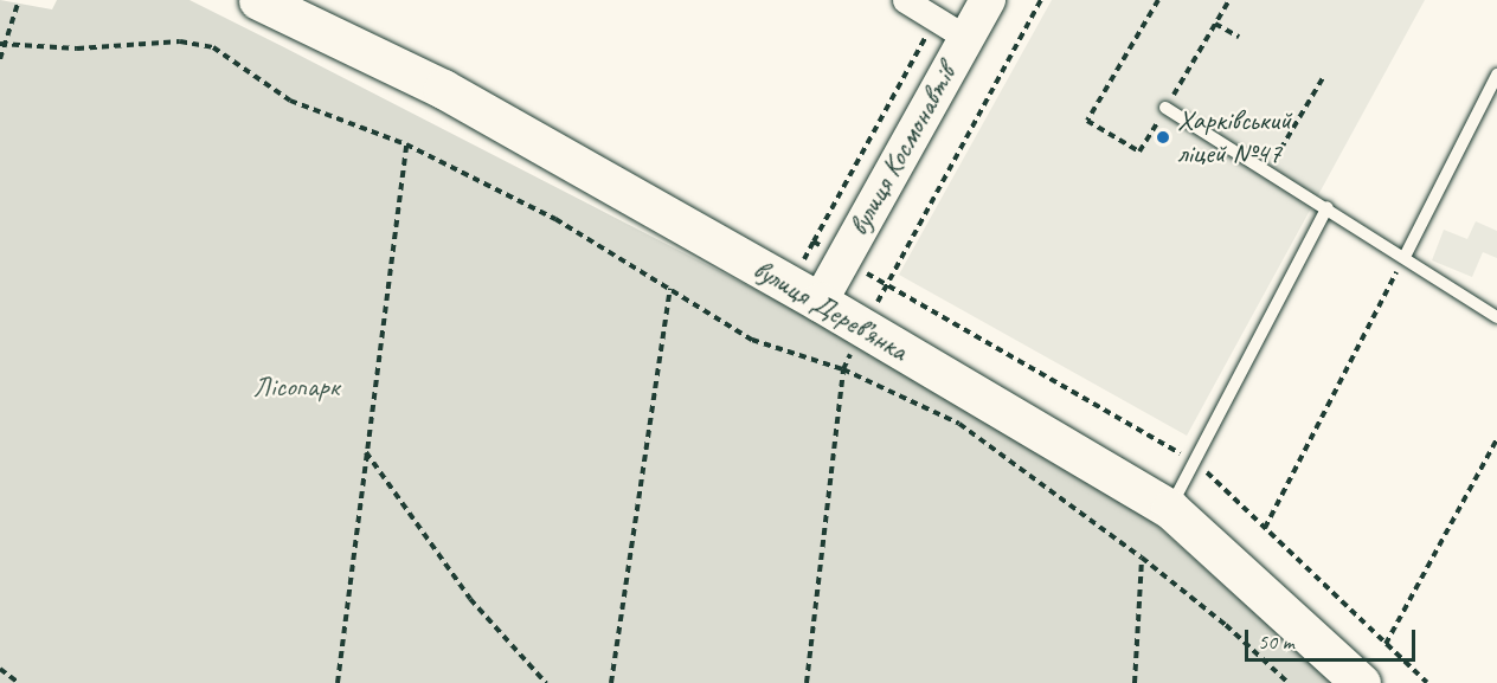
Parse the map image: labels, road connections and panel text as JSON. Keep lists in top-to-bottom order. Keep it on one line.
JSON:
{"streets":{"main road":["вулиця Дерев’янка"],"street":["вулиця Космонавтів"]},"crossings":[["вулиця Космонавтів","вулиця Дерев’янка"]],"parks":["Лісопарк"],"places":["Харківський ліцей №47"],"scale_bar":"50 m"}
